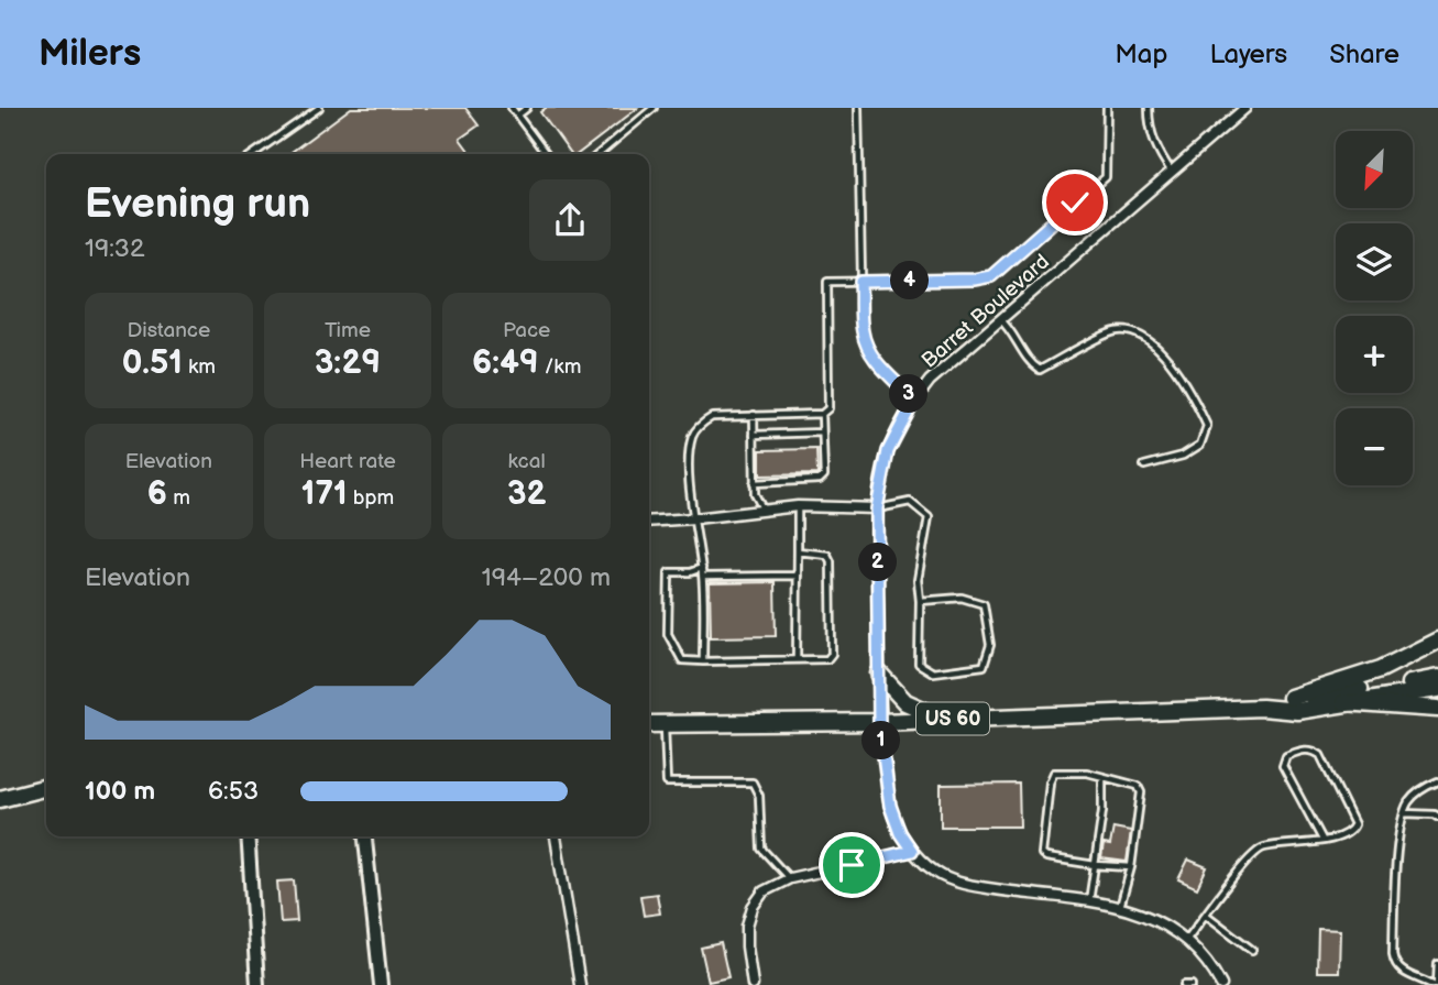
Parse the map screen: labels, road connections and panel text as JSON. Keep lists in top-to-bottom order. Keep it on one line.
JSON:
{"streets":{"main road":["US 60"],"street":["Barret Boulevard"]},"crossings":[["Barret Boulevard","US 60"]],"north":"bottom left","page":{"header":"Milers","nav":["Map","Layers","Share"],"map_buttons":["+","−"],"heading":["Evening run","19:32"],"pins":["4","3","2","1"],"stats":[["Distance","0.51 km"],["Time","3:29"],["Pace","6:49 /km"],["Elevation","6 m"],["Heart rate","171 bpm"],["kcal","32"]],"chart":["Elevation","194–200 m"],"list":[{"name":"100 m","note":"6:53"}]}}
